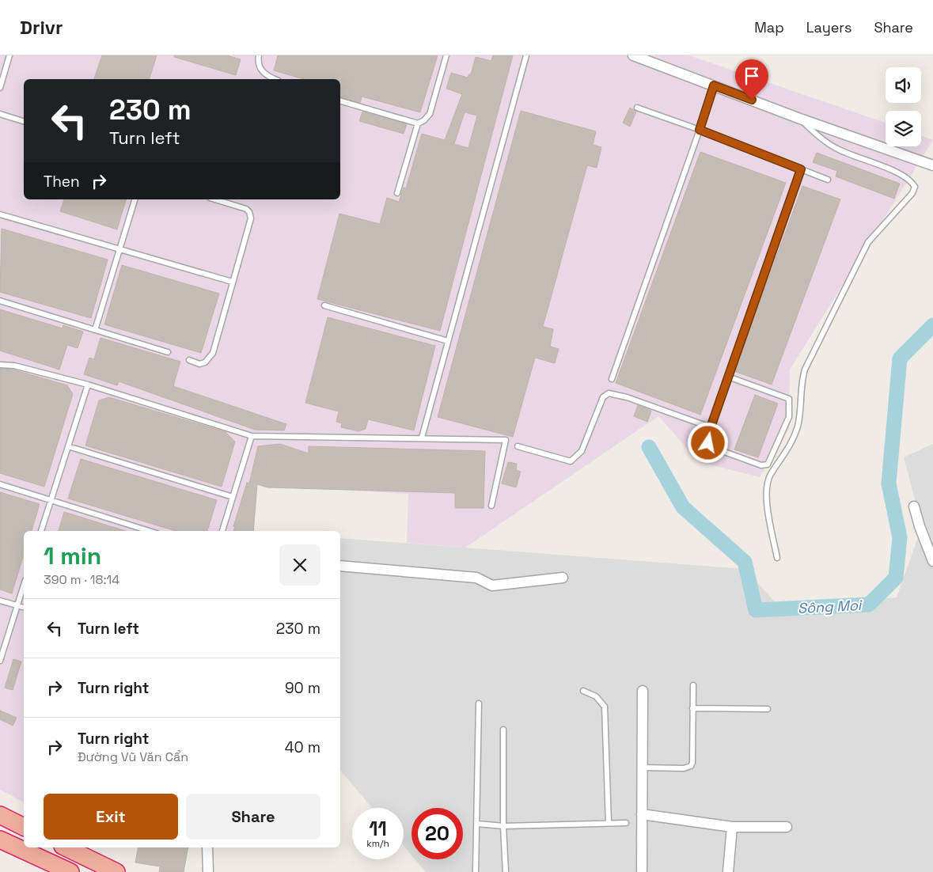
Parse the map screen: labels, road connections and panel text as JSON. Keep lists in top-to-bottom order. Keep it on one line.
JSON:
{"water":["Sông Moi"],"page":{"header":"Drivr","nav":["Map","Layers","Share"],"turn":["230 m","Turn left"],"then":"Then","heading":["1 min","390 m · 18:14"],"list":[{"name":"Turn left","value":"230 m"},{"name":"Turn right","value":"90 m"},{"name":"Turn right","note":"Đường Vũ Văn Cẩn","value":"40 m"}],"buttons":["Exit","Share"],"speed":"11 km/h","limit":"20"}}
